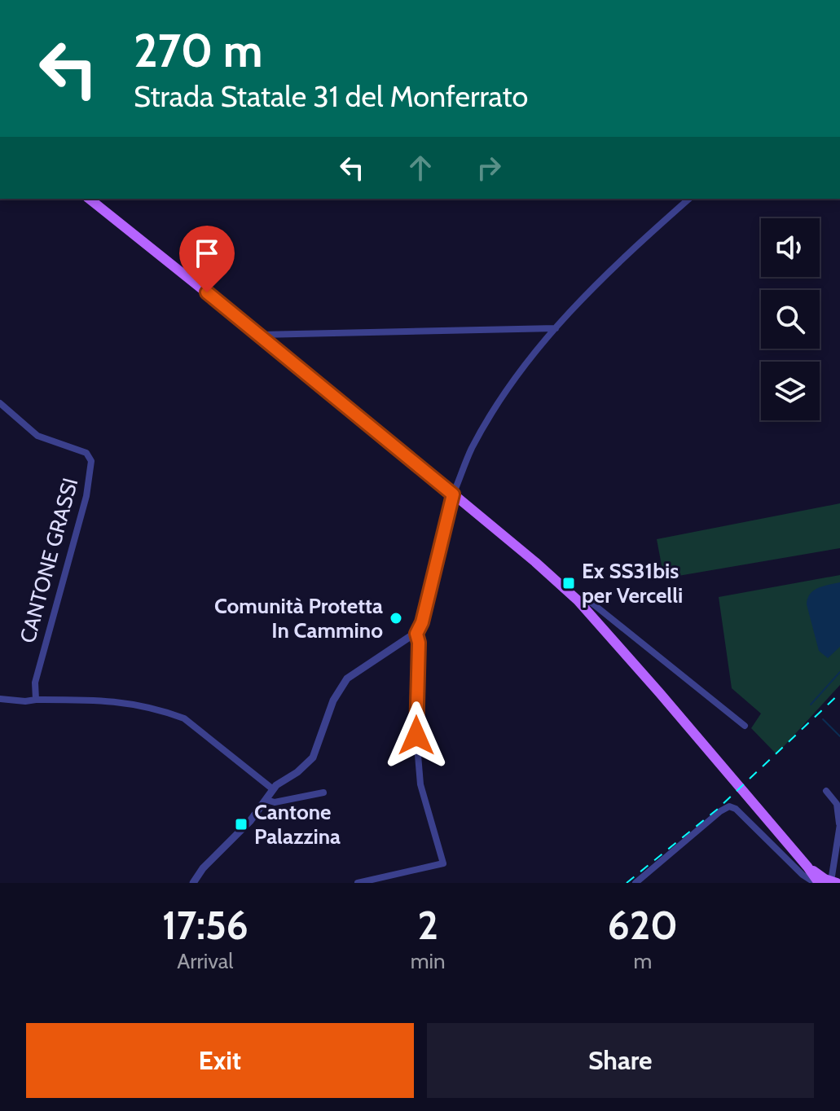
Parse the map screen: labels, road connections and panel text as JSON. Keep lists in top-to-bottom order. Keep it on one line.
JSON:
{"streets":{"street":["CANTONE GRASSI"]},"places":{"transit":["Ex SS31bis per Vercelli","Cantone Palazzina"],"other":["Comunità Protetta In Cammino"]},"page":{"turn":["270 m","Strada Statale 31 del Monferrato"],"eta":["17:56","Arrival","2","min","620","m"],"buttons":["Exit","Share"]}}
